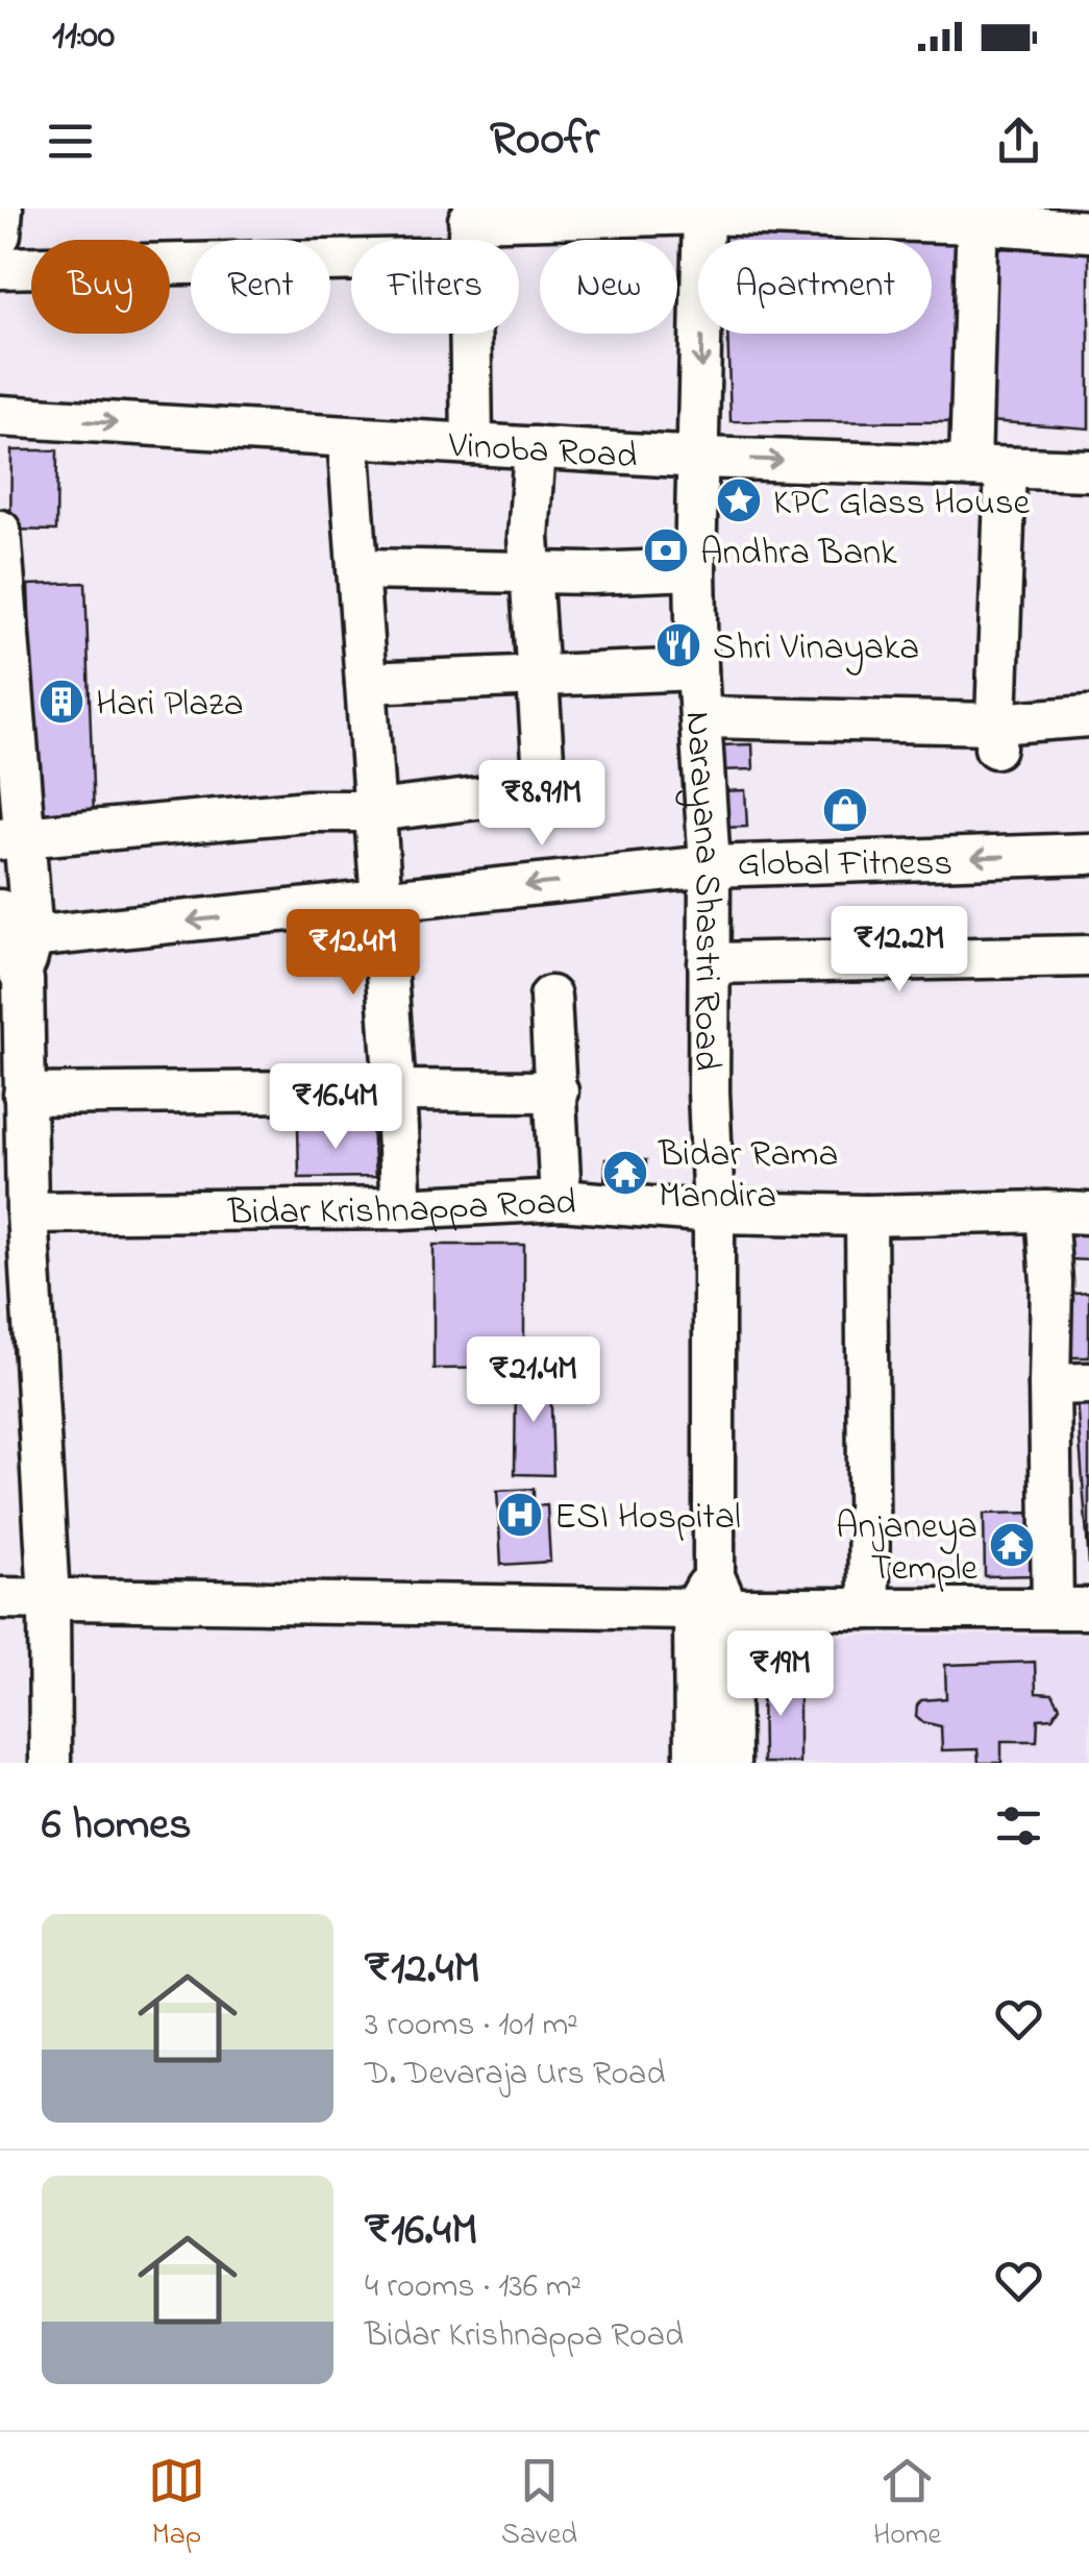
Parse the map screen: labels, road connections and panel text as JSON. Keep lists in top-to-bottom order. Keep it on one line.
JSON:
{"streets":{"street":["Vinoba Road","Narayana Shastri Road","Bidar Krishnappa Road"]},"crossings":[["Vinoba Road","Narayana Shastri Road"],["Narayana Shastri Road","Bidar Krishnappa Road"]],"places":{"place":["KPC Glass House"],"bank":["Andhra Bank"],"restaurant":["Shri Vinayaka"],"building":["Hari Plaza"],"shop":["Global Fitness"],"temple":["Bidar Rama Mandira","Anjaneya Temple"],"hospital":["ESI Hospital"]},"page":{"status":"11:00","header":"Roofr","chip":["Buy","Rent","Filters","New","Apartment"],"price":["₹8.91M","₹12.2M","₹12.4M","₹16.4M","₹21.4M","₹19M"],"heading":"6 homes","list":[{"name":"₹12.4M","note":"3 rooms · 101 m² · D. Devaraja Urs Road"},{"name":"₹16.4M","note":"4 rooms · 136 m² · Bidar Krishnappa Road"}],"tabs":["Map","Saved","Home"]}}
